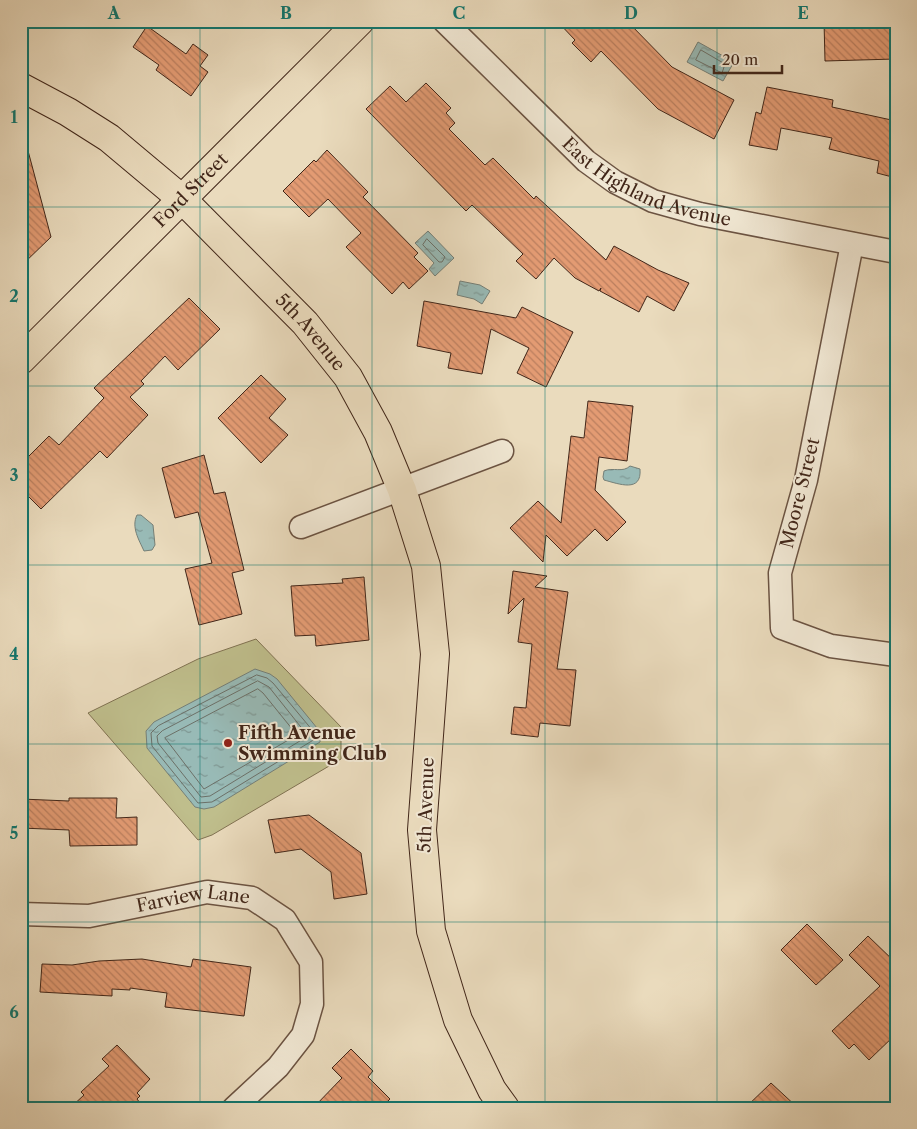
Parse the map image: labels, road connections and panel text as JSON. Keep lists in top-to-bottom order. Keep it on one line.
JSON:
{"streets":{"main road":["Ford Street","5th Avenue"],"street":["East Highland Avenue","Moore Street","Farview Lane"]},"crossings":[["East Highland Avenue","Moore Street"],["Ford Street","5th Avenue"]],"places":["Fifth Avenue Swimming Club"],"scale_bar":"20 m","grid":{"columns":["A","B","C","D","E"],"rows":["1","2","3","4","5","6"]}}
